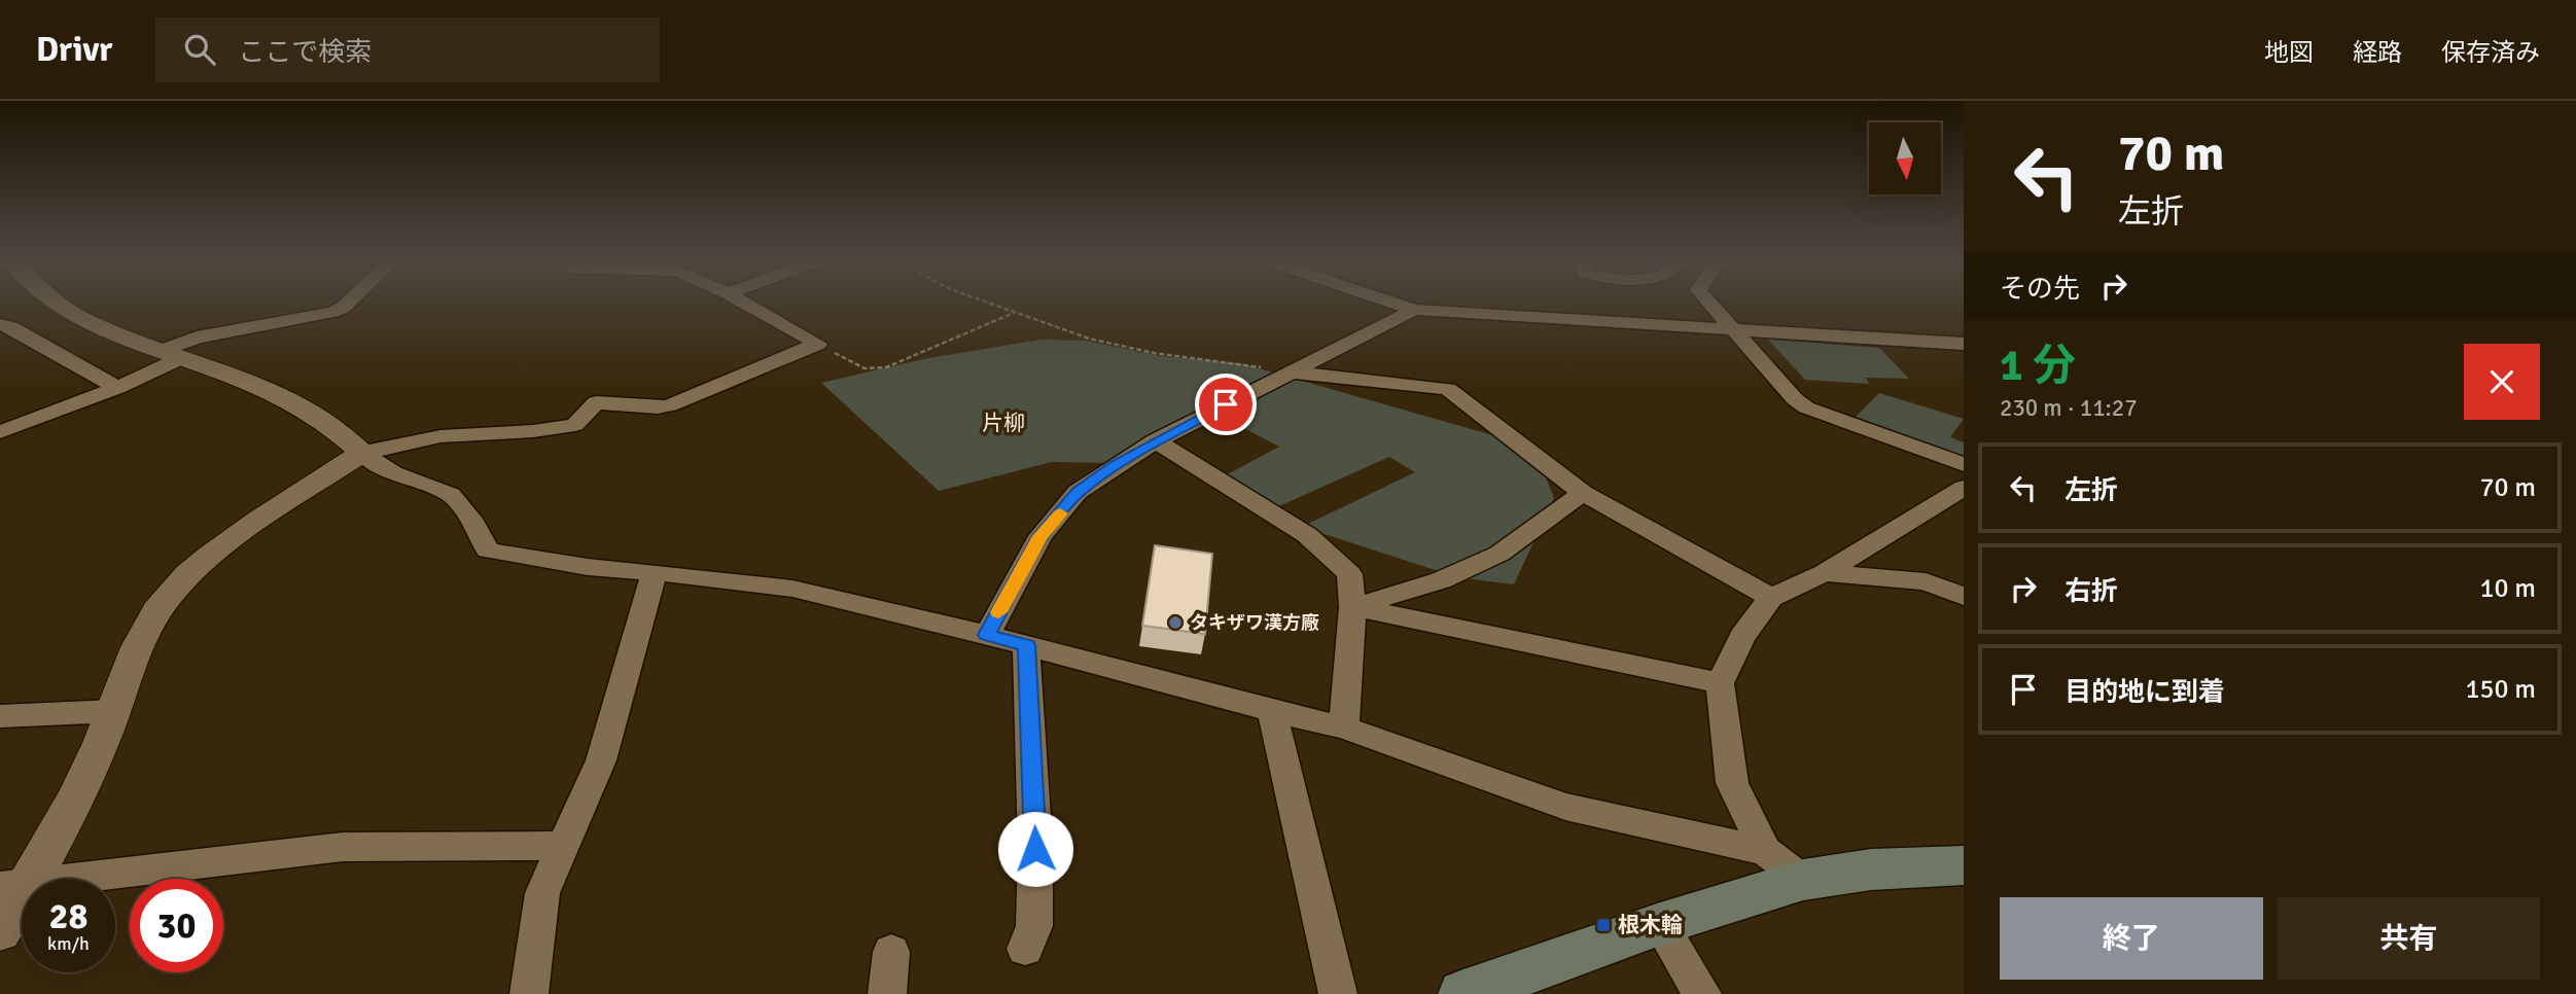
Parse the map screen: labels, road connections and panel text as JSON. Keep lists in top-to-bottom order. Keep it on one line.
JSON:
{"districts":["片柳"],"places":{"other":["タキザワ漢方廠"],"transit":["根木輪"]},"north":"bottom","page":{"header":"Drivr","search":"ここで検索","nav":["地図","経路","保存済み"],"turn":["70 m","左折"],"then":"その先","heading":["1 分","230 m · 11:27"],"list":[{"name":"左折","value":"70 m"},{"name":"右折","value":"10 m"},{"name":"目的地に到着","value":"150 m"}],"speed":"28 km/h","limit":"30","buttons":["終了","共有"]}}
